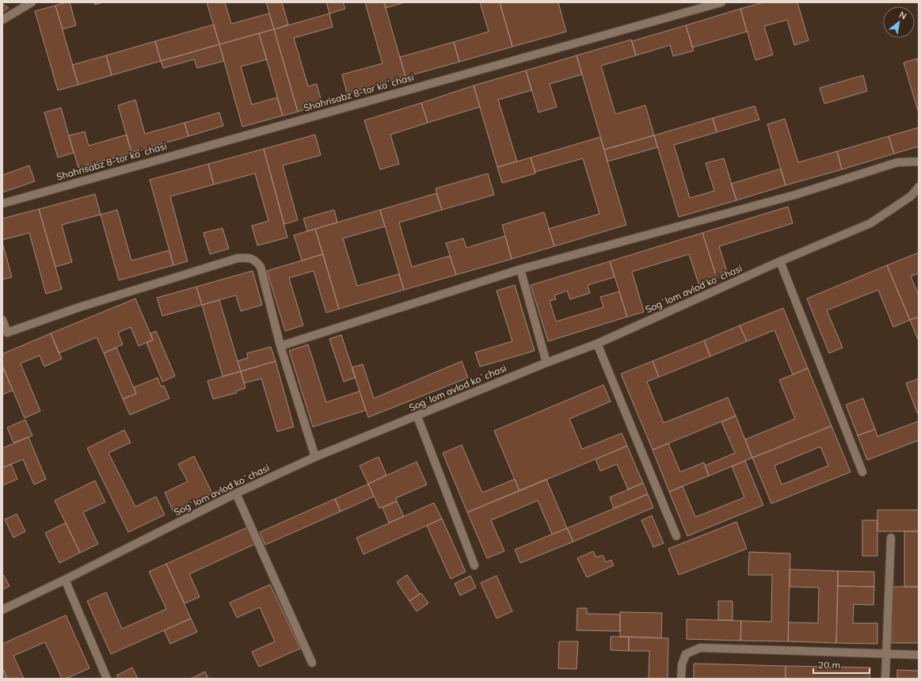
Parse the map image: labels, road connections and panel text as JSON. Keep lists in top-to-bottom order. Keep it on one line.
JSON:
{"streets":{"street":["Shahrisabz 8-tor koʻchasi","Sogʻlom avlod koʻchasi"]},"scale_bar":"20 m","north":"top right"}
